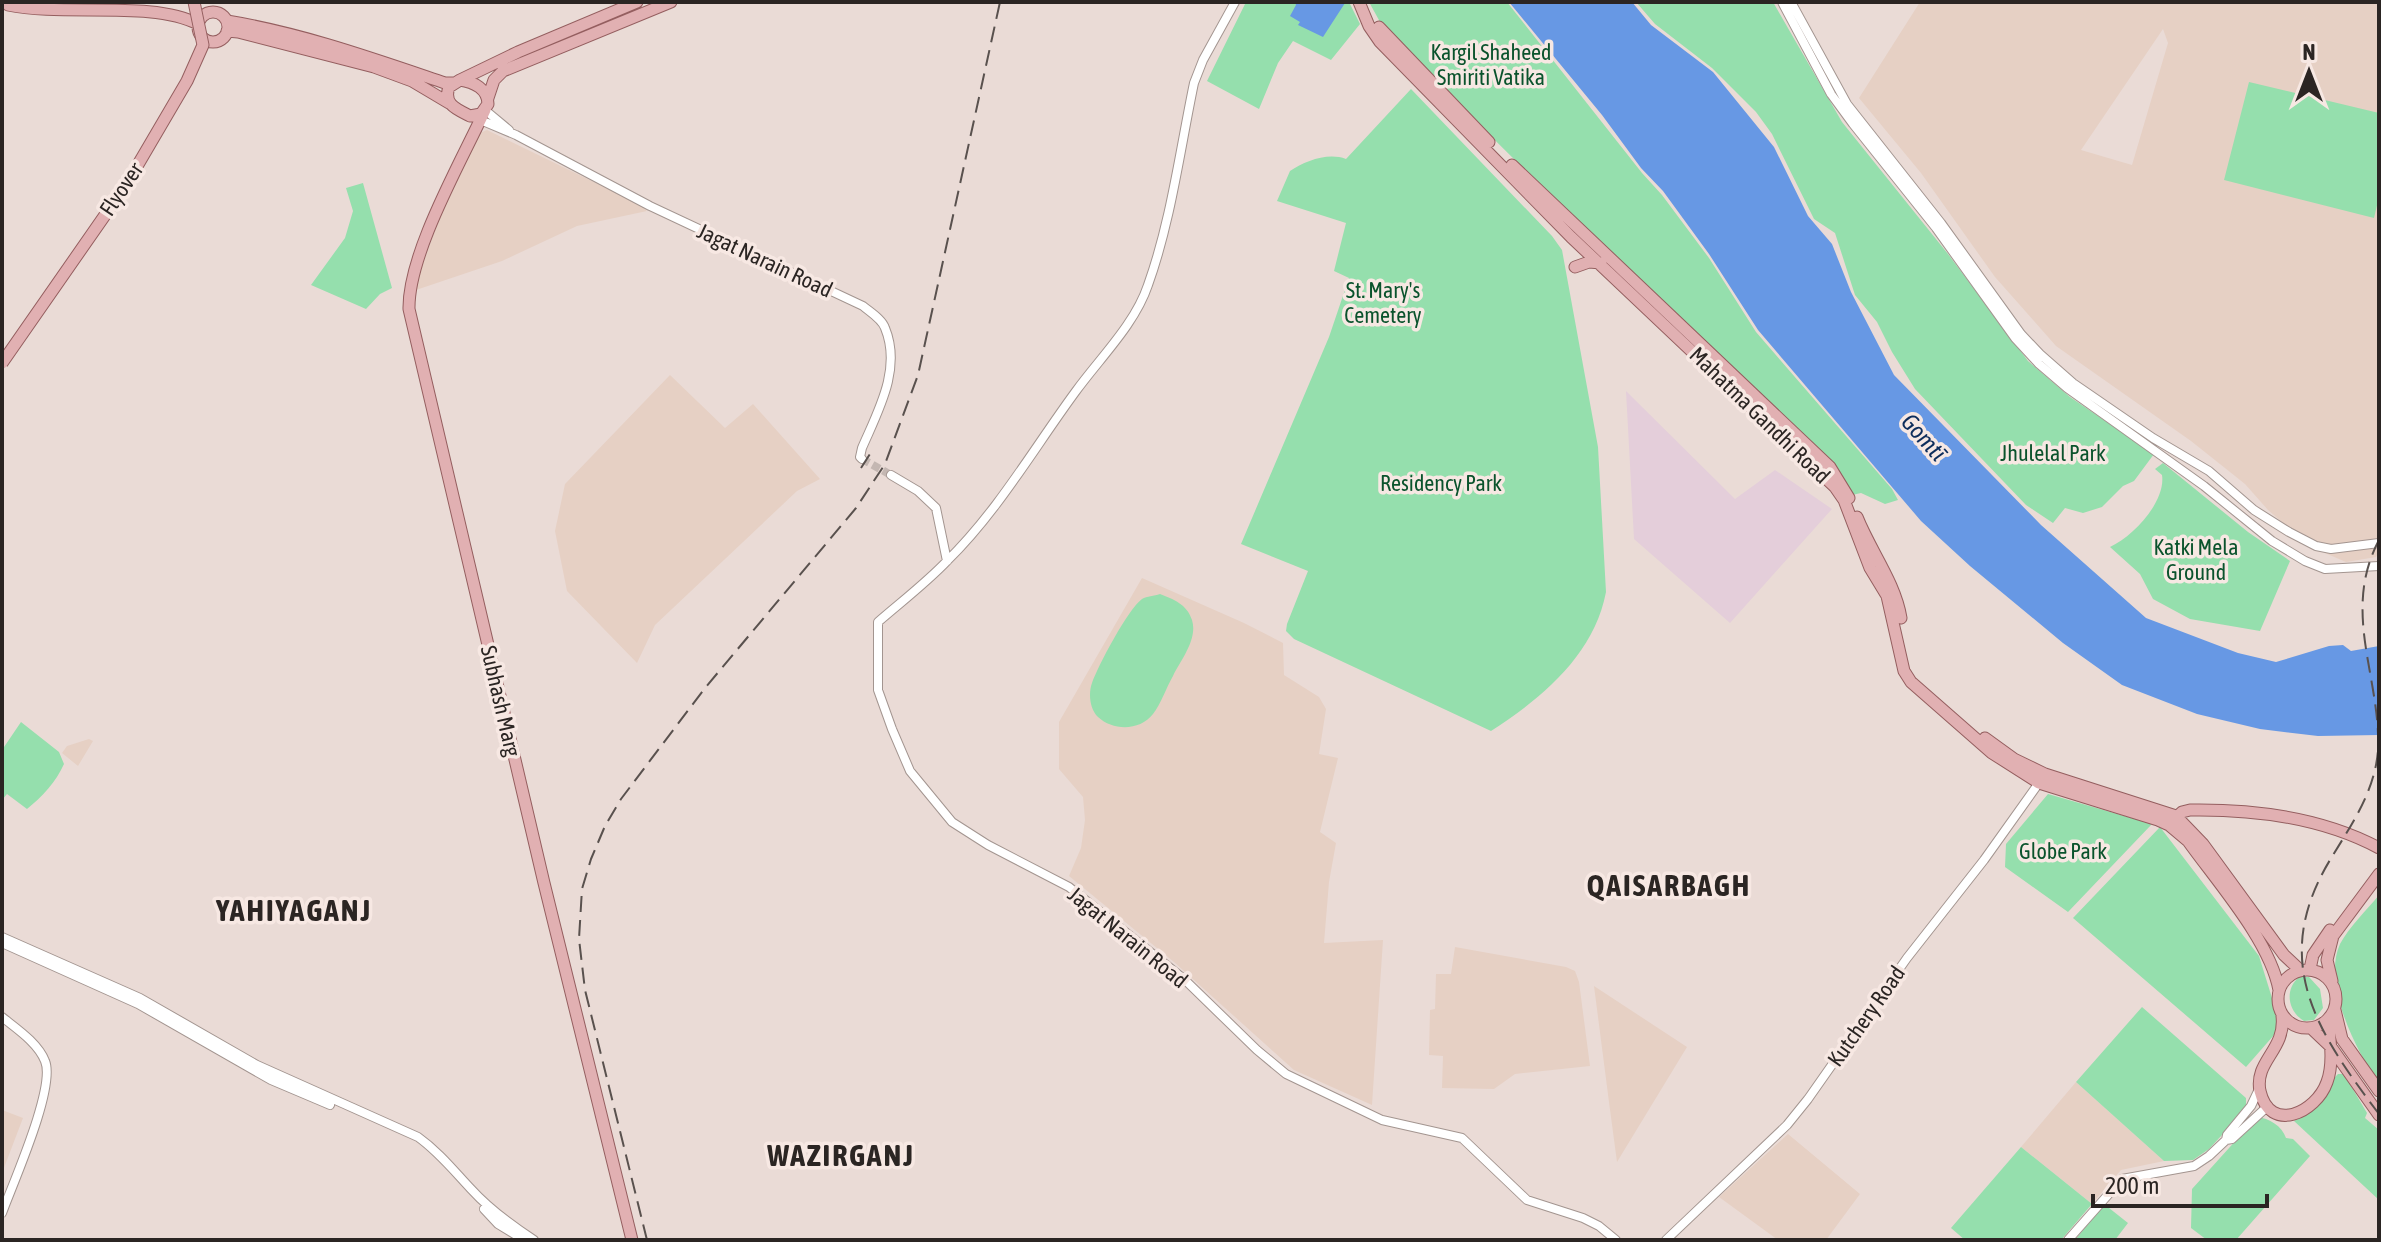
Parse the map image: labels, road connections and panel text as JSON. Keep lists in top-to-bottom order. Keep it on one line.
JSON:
{"streets":{"main road":["Flyover","Mahatma Gandhi Road","Subhash Marg"],"street":["Jagat Narain Road","Kutchery Road"]},"crossings":[["Jagat Narain Road","Subhash Marg"],["Mahatma Gandhi Road","Kutchery Road"]],"districts":["QAISARBAGH","YAHIYAGANJ","WAZIRGANJ"],"water":["Gomtī"],"parks":["Kargil Shaheed Smiriti Vatika","St. Mary's Cemetery","Jhulelal Park","Residency Park","Katki Mela Ground","Globe Park"],"scale_bar":"200 m","north":"top"}
